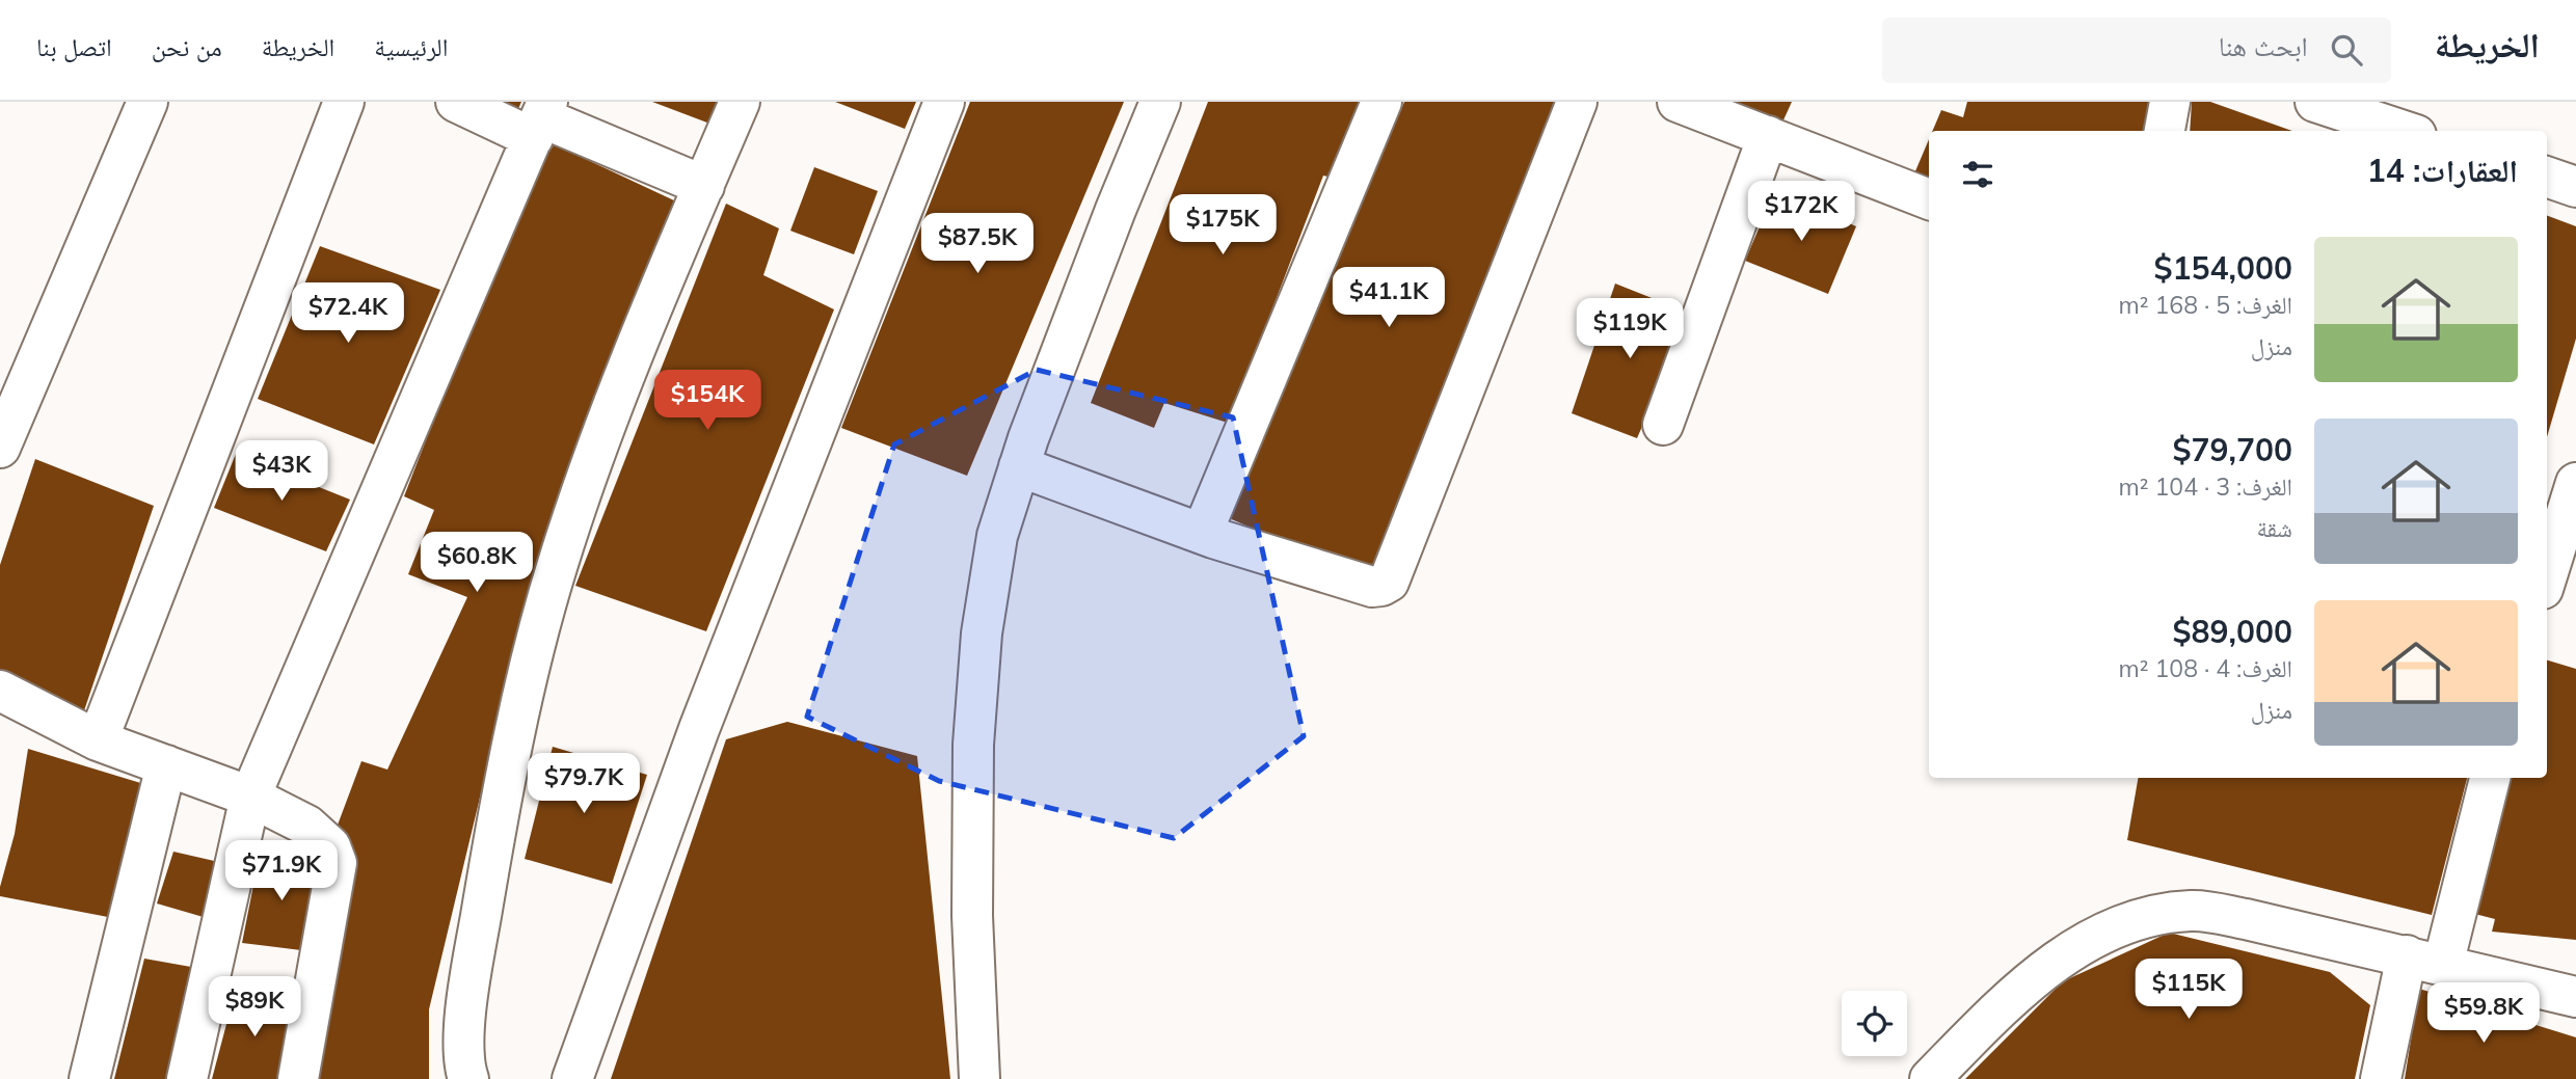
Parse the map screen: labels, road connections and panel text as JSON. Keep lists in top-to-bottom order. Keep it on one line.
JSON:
{"page":{"header":"الخريطة","search":"ابحث هنا","nav":["الرئيسية","الخريطة","من نحن","اتصل بنا"],"heading":"العقارات: 14","price":["$172K","$175K","$87.5K","$41.1K","$72.4K","$119K","$154K","$43K","$60.8K","$79.7K","$71.9K","$115K","$89K","$59.8K"],"list":[{"name":"$154,000","note":"الغرف: 5 · 168 m² · منزل"},{"name":"$79,700","note":"الغرف: 3 · 104 m² · شقة"},{"name":"$89,000","note":"الغرف: 4 · 108 m² · منزل"}]}}
